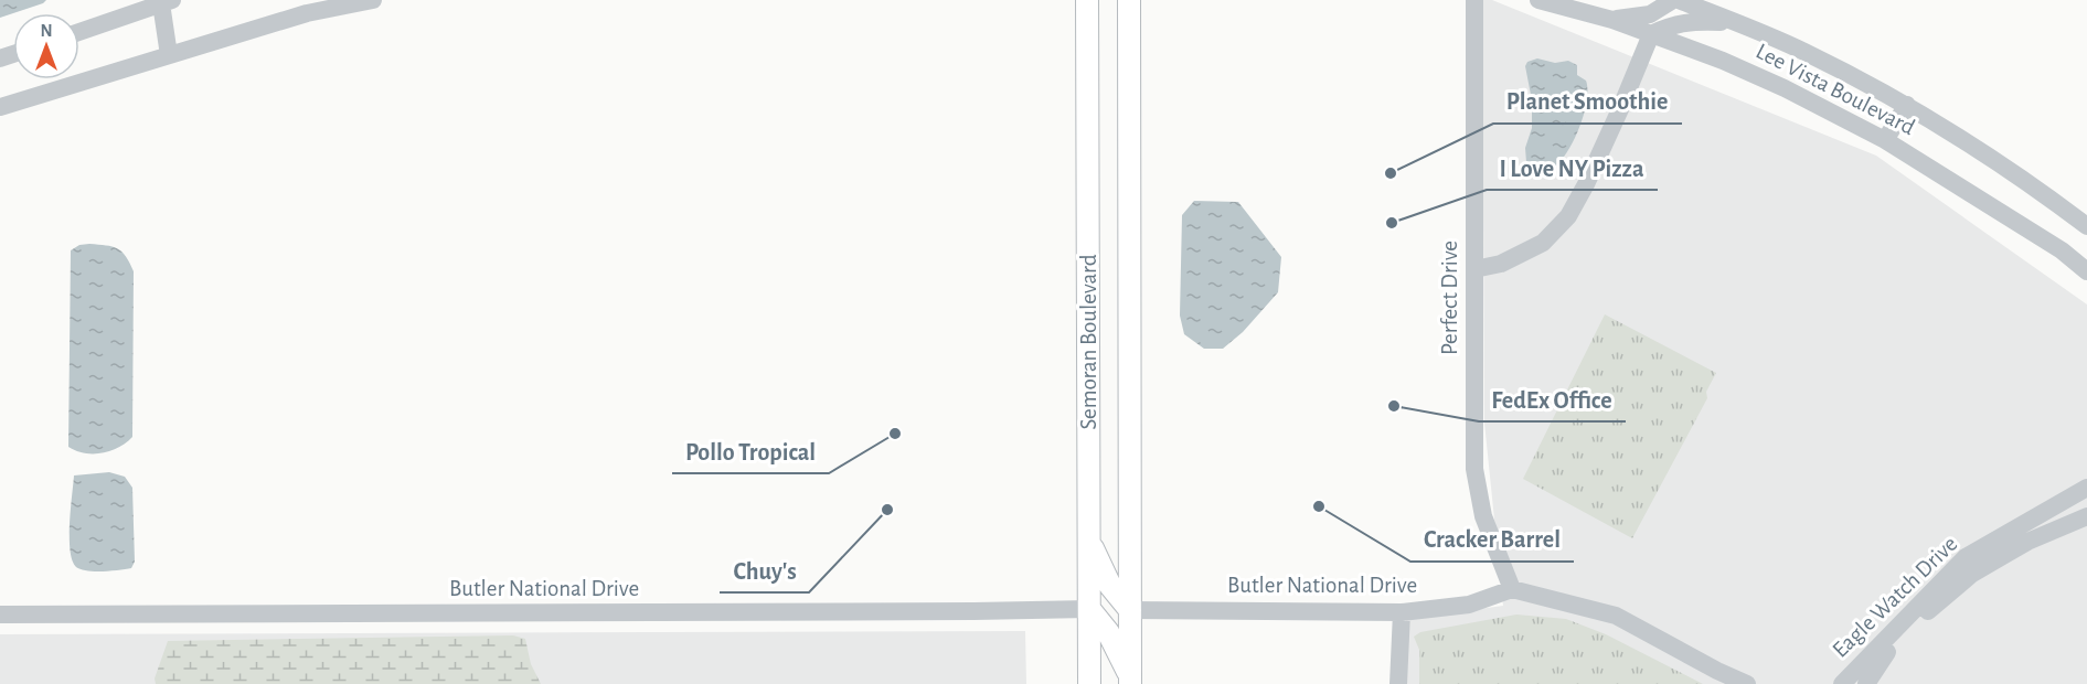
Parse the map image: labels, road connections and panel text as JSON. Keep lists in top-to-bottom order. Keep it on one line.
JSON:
{"streets":{"main road":["Semoran Boulevard"],"street":["Lee Vista Boulevard","Perfect Drive","Butler National Drive","Eagle Watch Drive"]},"crossings":[["Perfect Drive","Butler National Drive"],["Semoran Boulevard","Butler National Drive"]],"places":["Planet Smoothie","I Love NY Pizza","FedEx Office","Pollo Tropical","Cracker Barrel","Chuy's"],"north":"top"}
